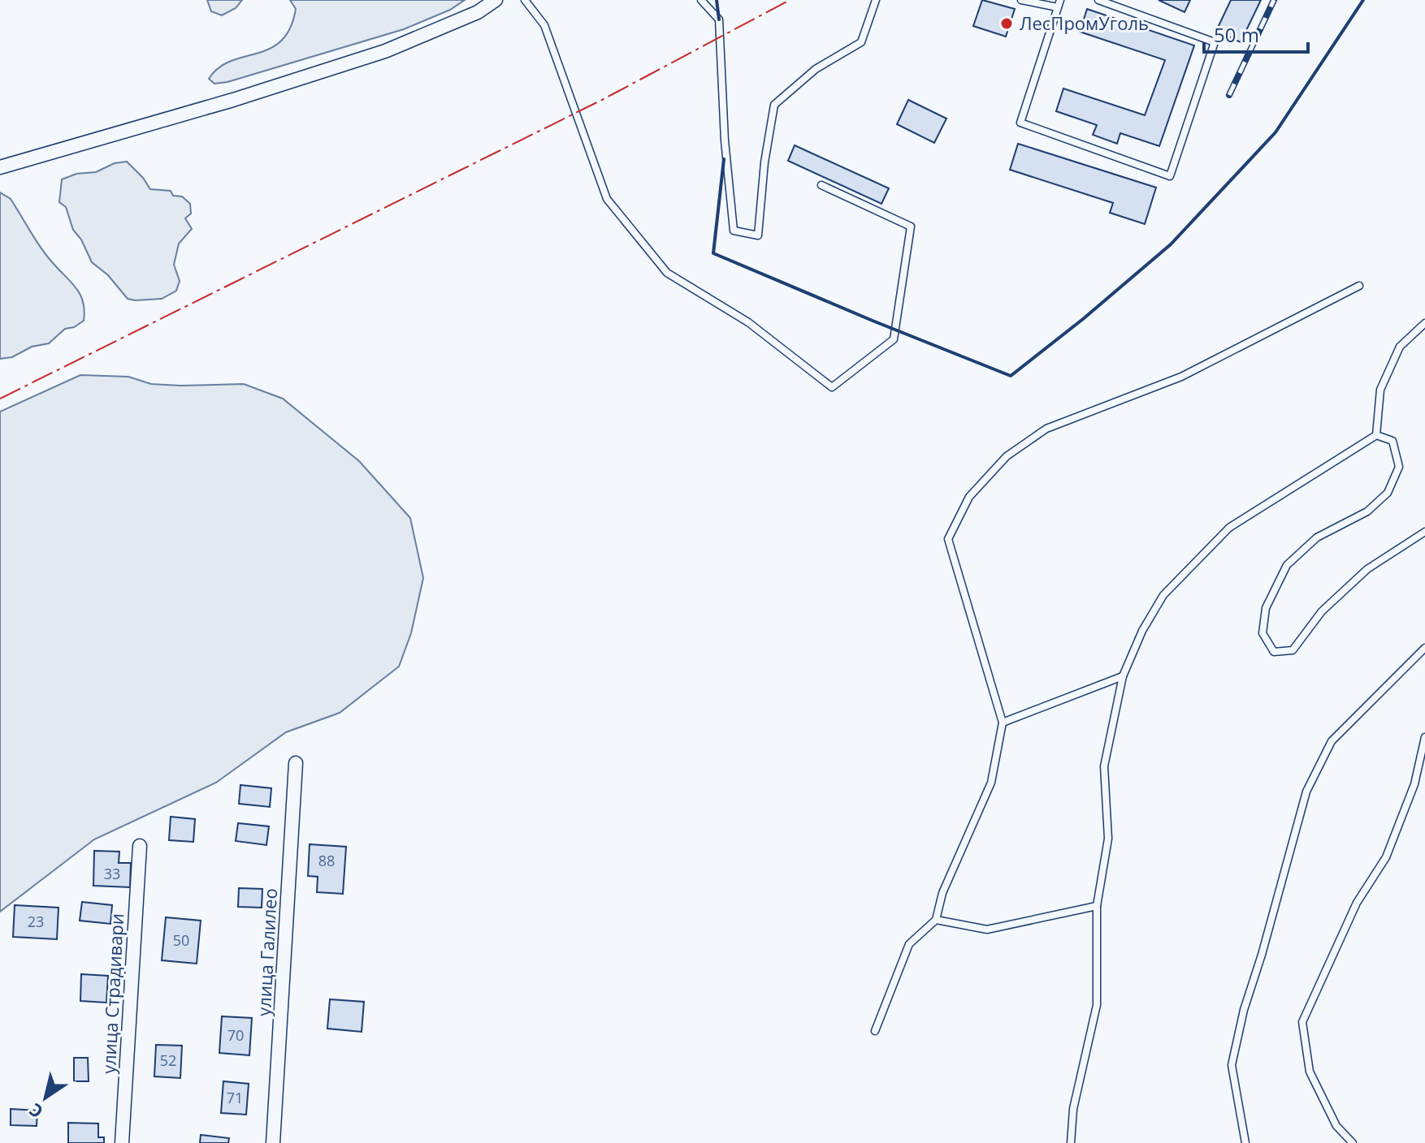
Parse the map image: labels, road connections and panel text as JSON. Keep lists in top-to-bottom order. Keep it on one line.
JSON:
{"streets":{"street":["улица Галилео","улица Страдивари"]},"places":["ЛесПромУголь"],"house_numbers":["88","33","23","50","70","52","71"],"scale_bar":"50 m","north":"bottom left"}
